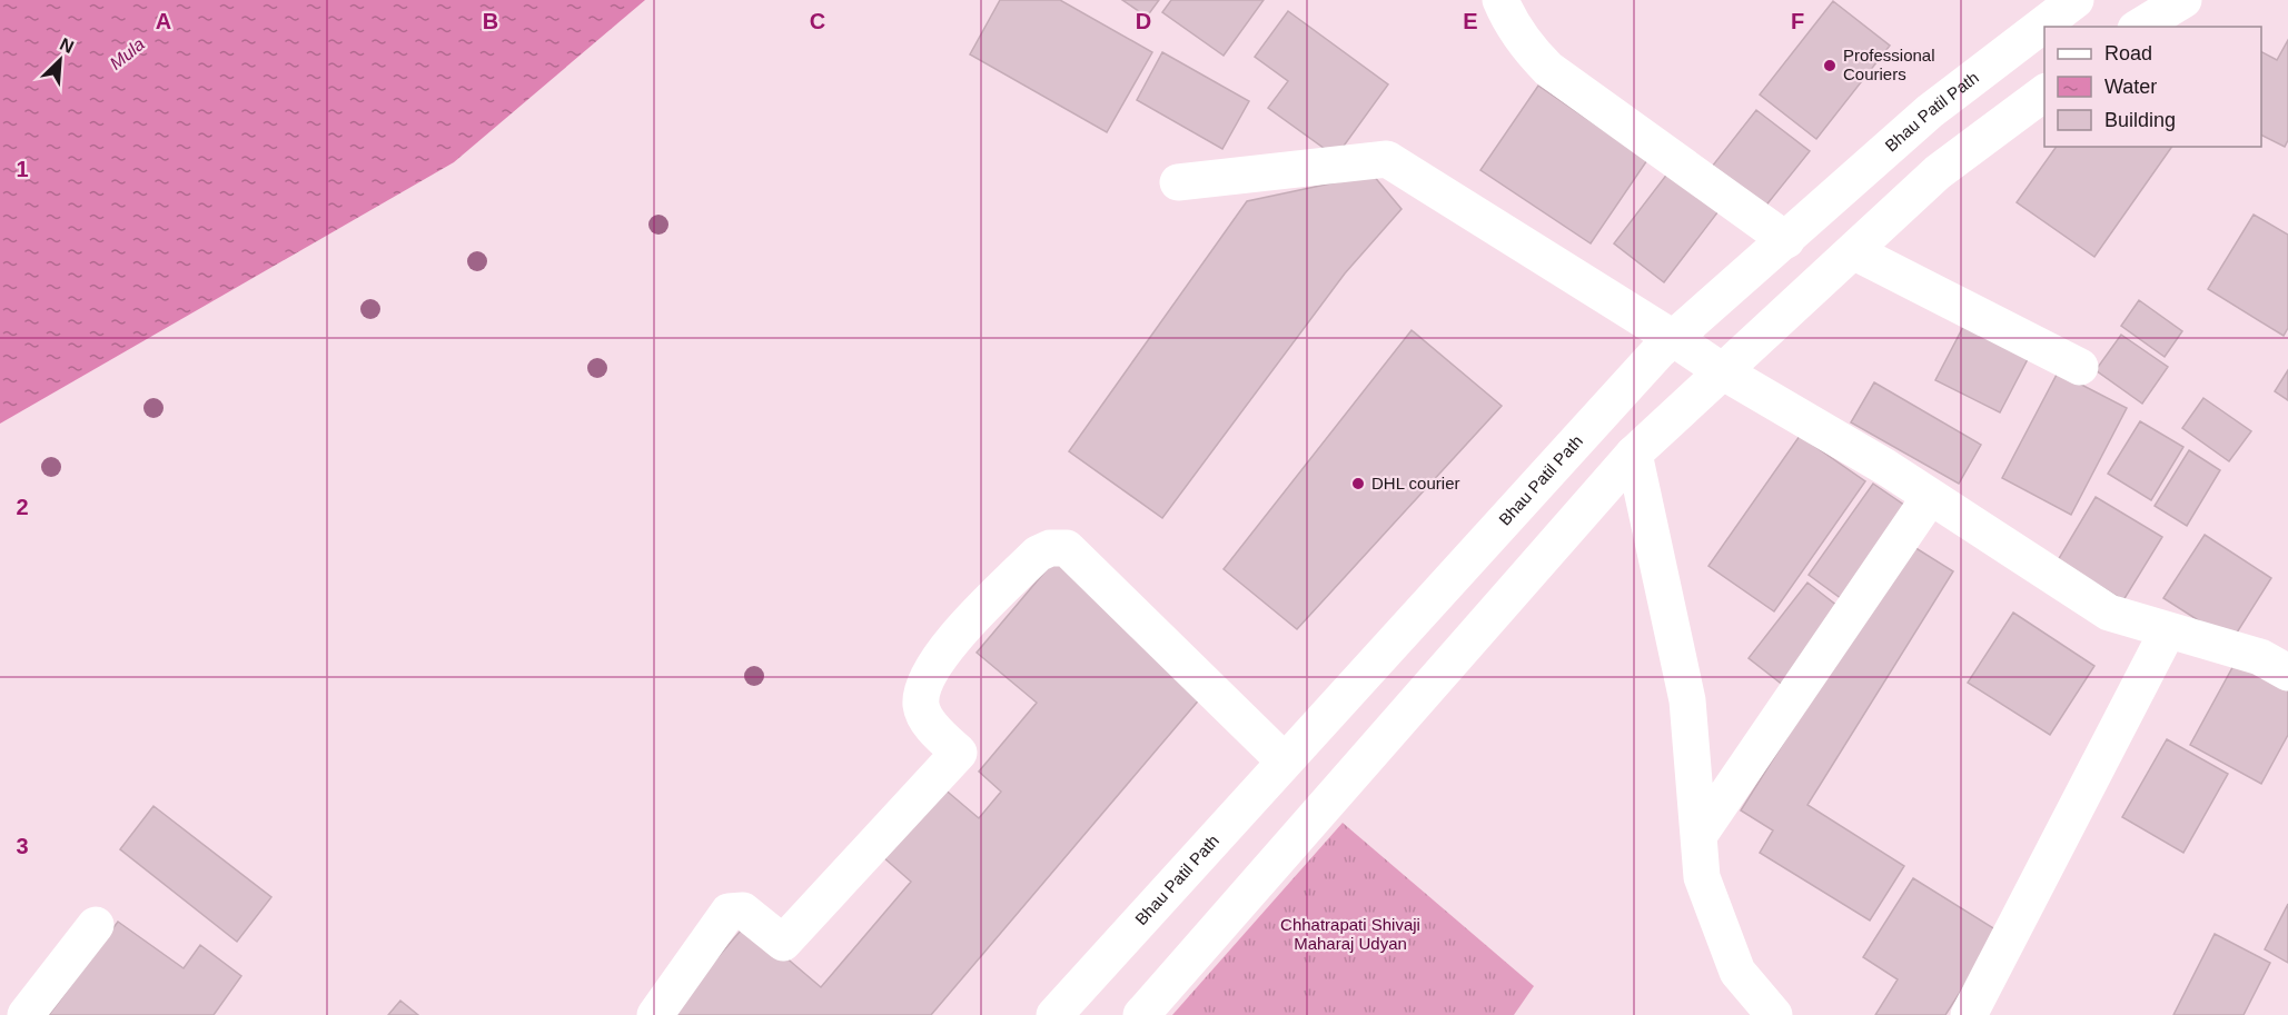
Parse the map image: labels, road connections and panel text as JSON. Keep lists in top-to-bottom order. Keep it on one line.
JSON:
{"streets":{"street":["Bhau Patil Path"]},"water":["Mula"],"parks":["Chhatrapati Shivaji Maharaj Udyan"],"places":["Professional Couriers","DHL courier"],"legend":["Road","Water","Building"],"north":"top right","grid":{"columns":["A","B","C","D","E","F"],"rows":["1","2","3"]}}
